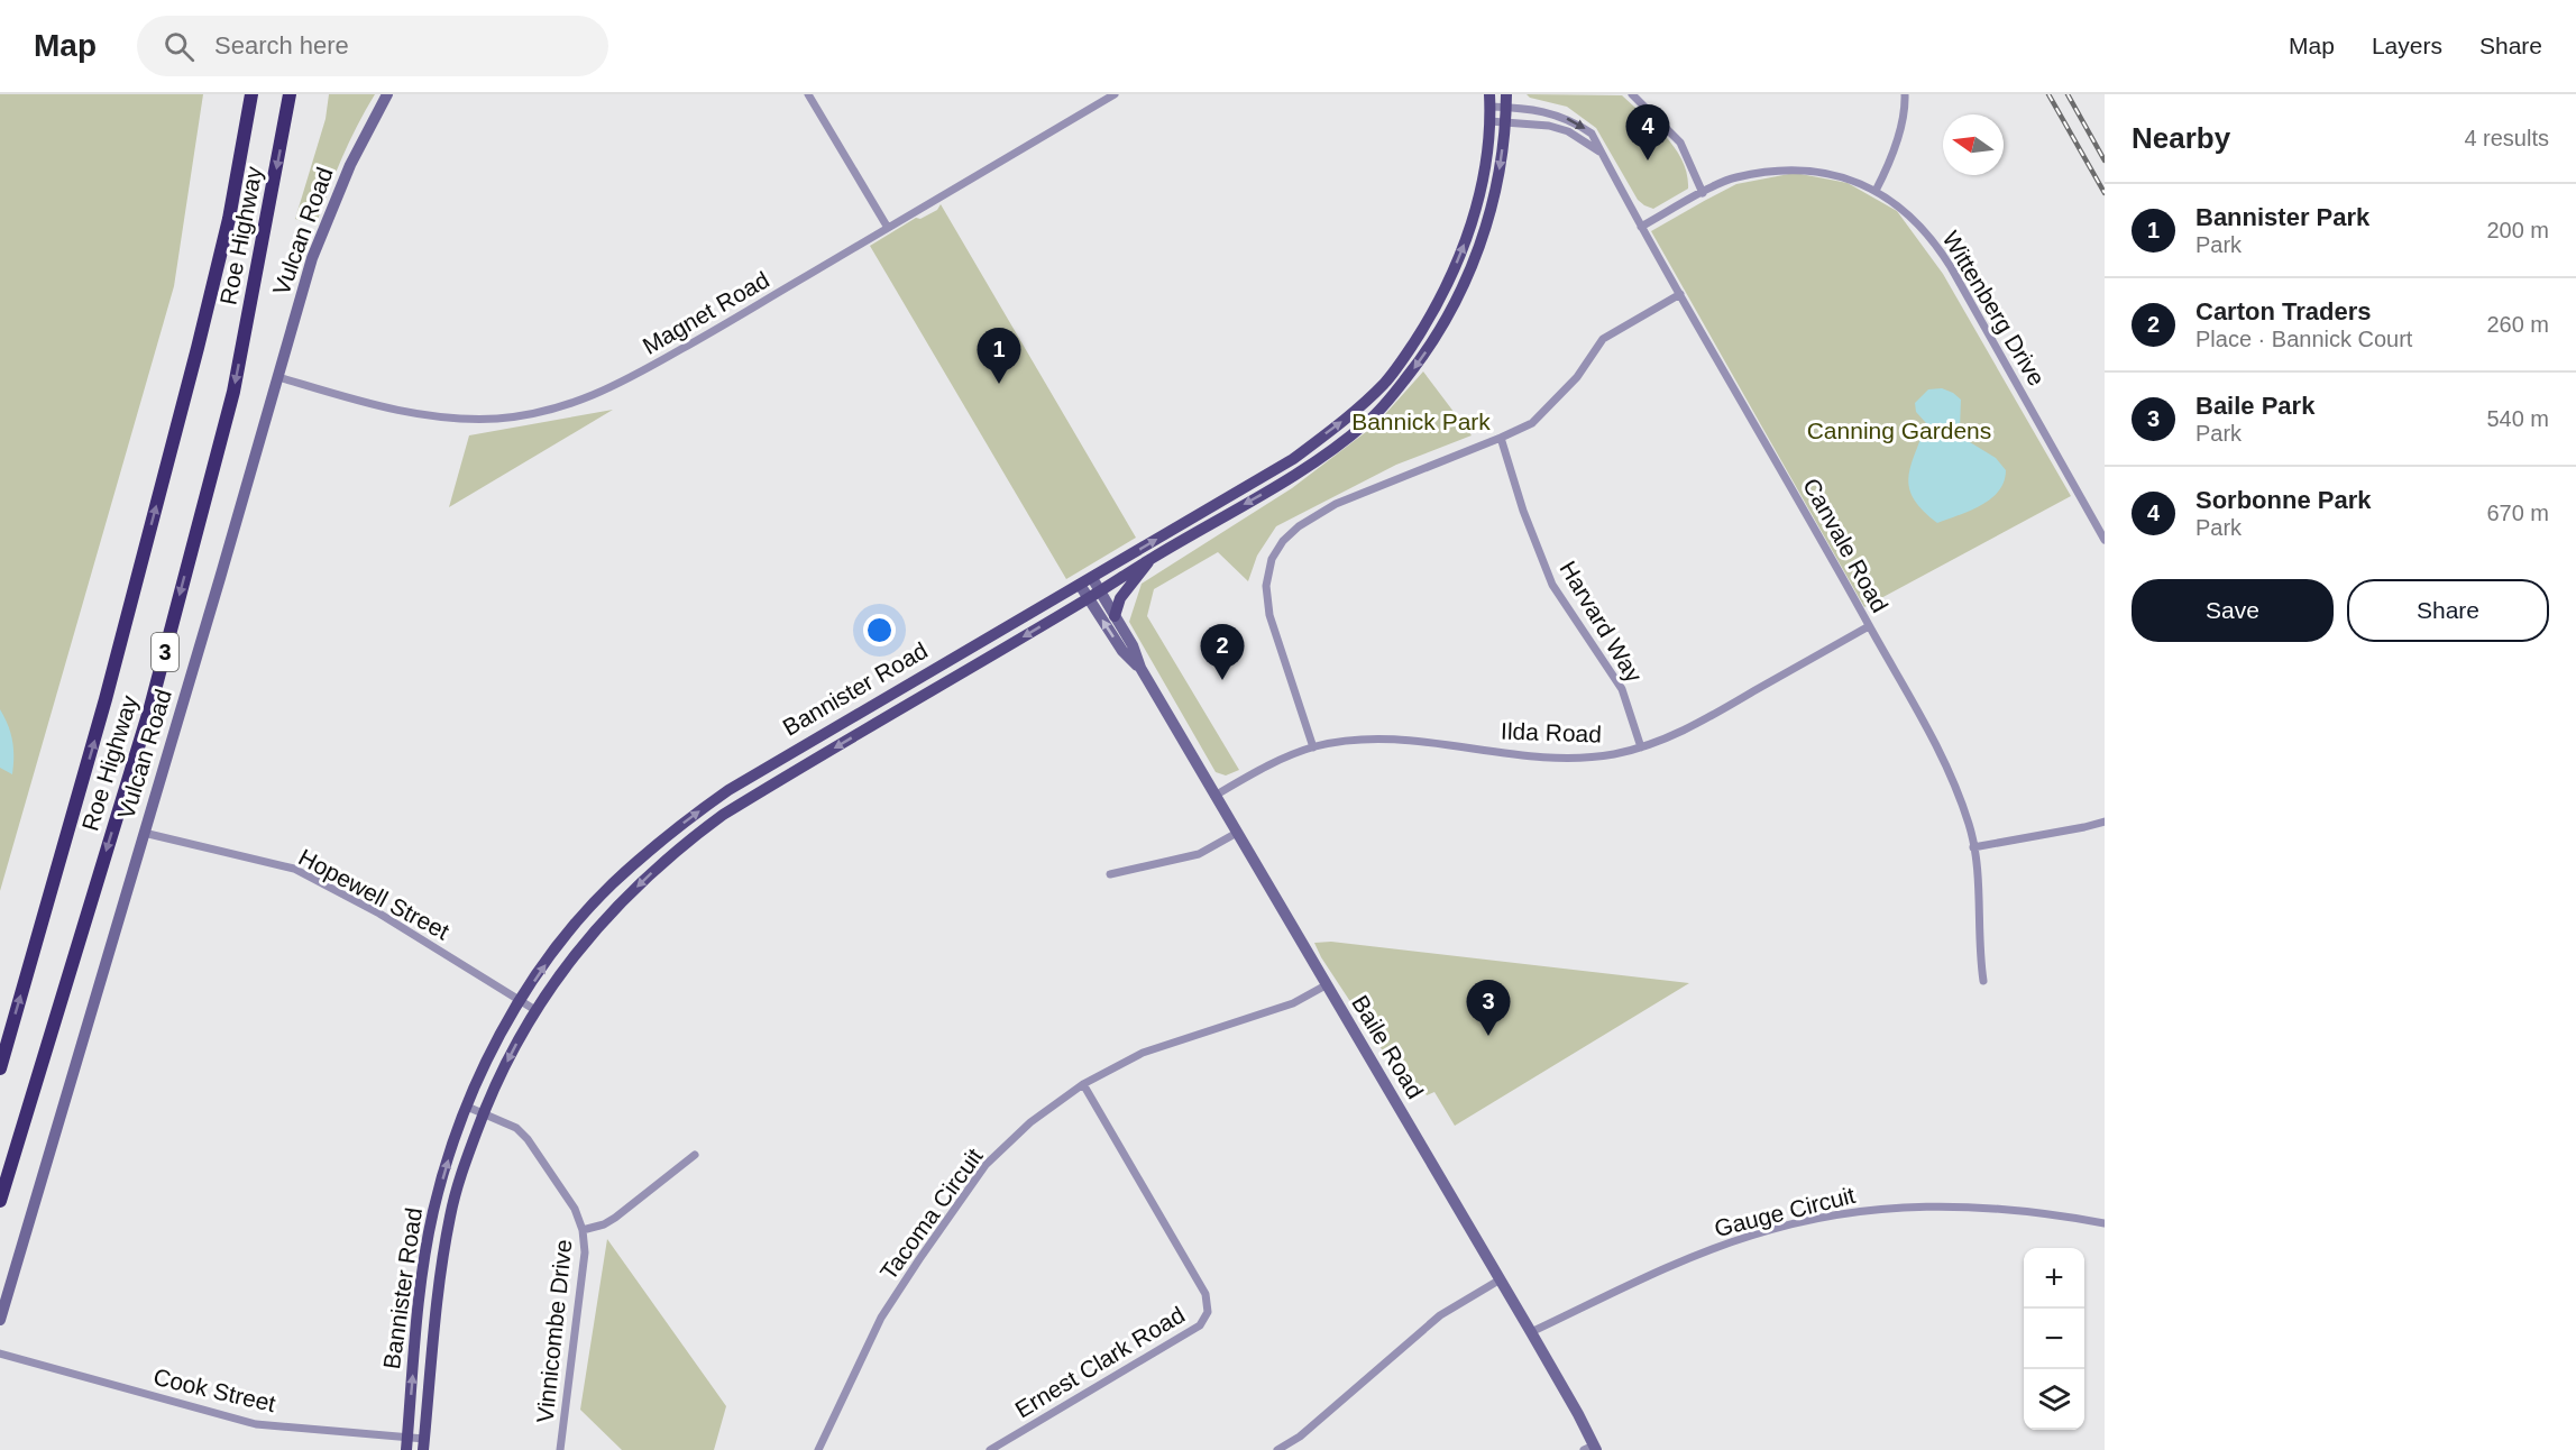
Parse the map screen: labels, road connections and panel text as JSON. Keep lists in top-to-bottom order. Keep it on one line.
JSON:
{"streets":{"highway":["Roe Highway","3"],"main road":["Bannister Road"],"street":["Vulcan Road","Wittenberg Drive","Magnet Road","Canvale Road","Harvard Way","Ilda Road","Hopewell Street","Baile Road","Gauge Circuit","Tacoma Circuit","Vinnicombe Drive","Ernest Clark Road","Cook Street"]},"crossings":[["Vulcan Road","Magnet Road"],["Vulcan Road","Hopewell Street"],["Wittenberg Drive","Canvale Road"],["Canvale Road","Bannister Road"],["Canvale Road","Ilda Road"],["Harvard Way","Ilda Road"],["Bannister Road","Hopewell Street"],["Bannister Road","Baile Road"],["Bannister Road","Vinnicombe Drive"],["Bannister Road","Cook Street"],["Ilda Road","Baile Road"],["Baile Road","Gauge Circuit"],["Baile Road","Tacoma Circuit"],["Tacoma Circuit","Ernest Clark Road"]],"parks":["Bannick Park","Canning Gardens"],"north":"left","page":{"header":"Map","search":"Search here","nav":["Map","Layers","Share"],"heading":["Nearby","4 results"],"pins":["4","1","2","3"],"list":[{"mark":"1","name":"Bannister Park","note":"Park","value":"200 m"},{"mark":"2","name":"Carton Traders","note":"Place · Bannick Court","value":"260 m"},{"mark":"3","name":"Baile Park","note":"Park","value":"540 m"},{"mark":"4","name":"Sorbonne Park","note":"Park","value":"670 m"}],"buttons":["Save","Share"],"map_buttons":["+","−"]}}
